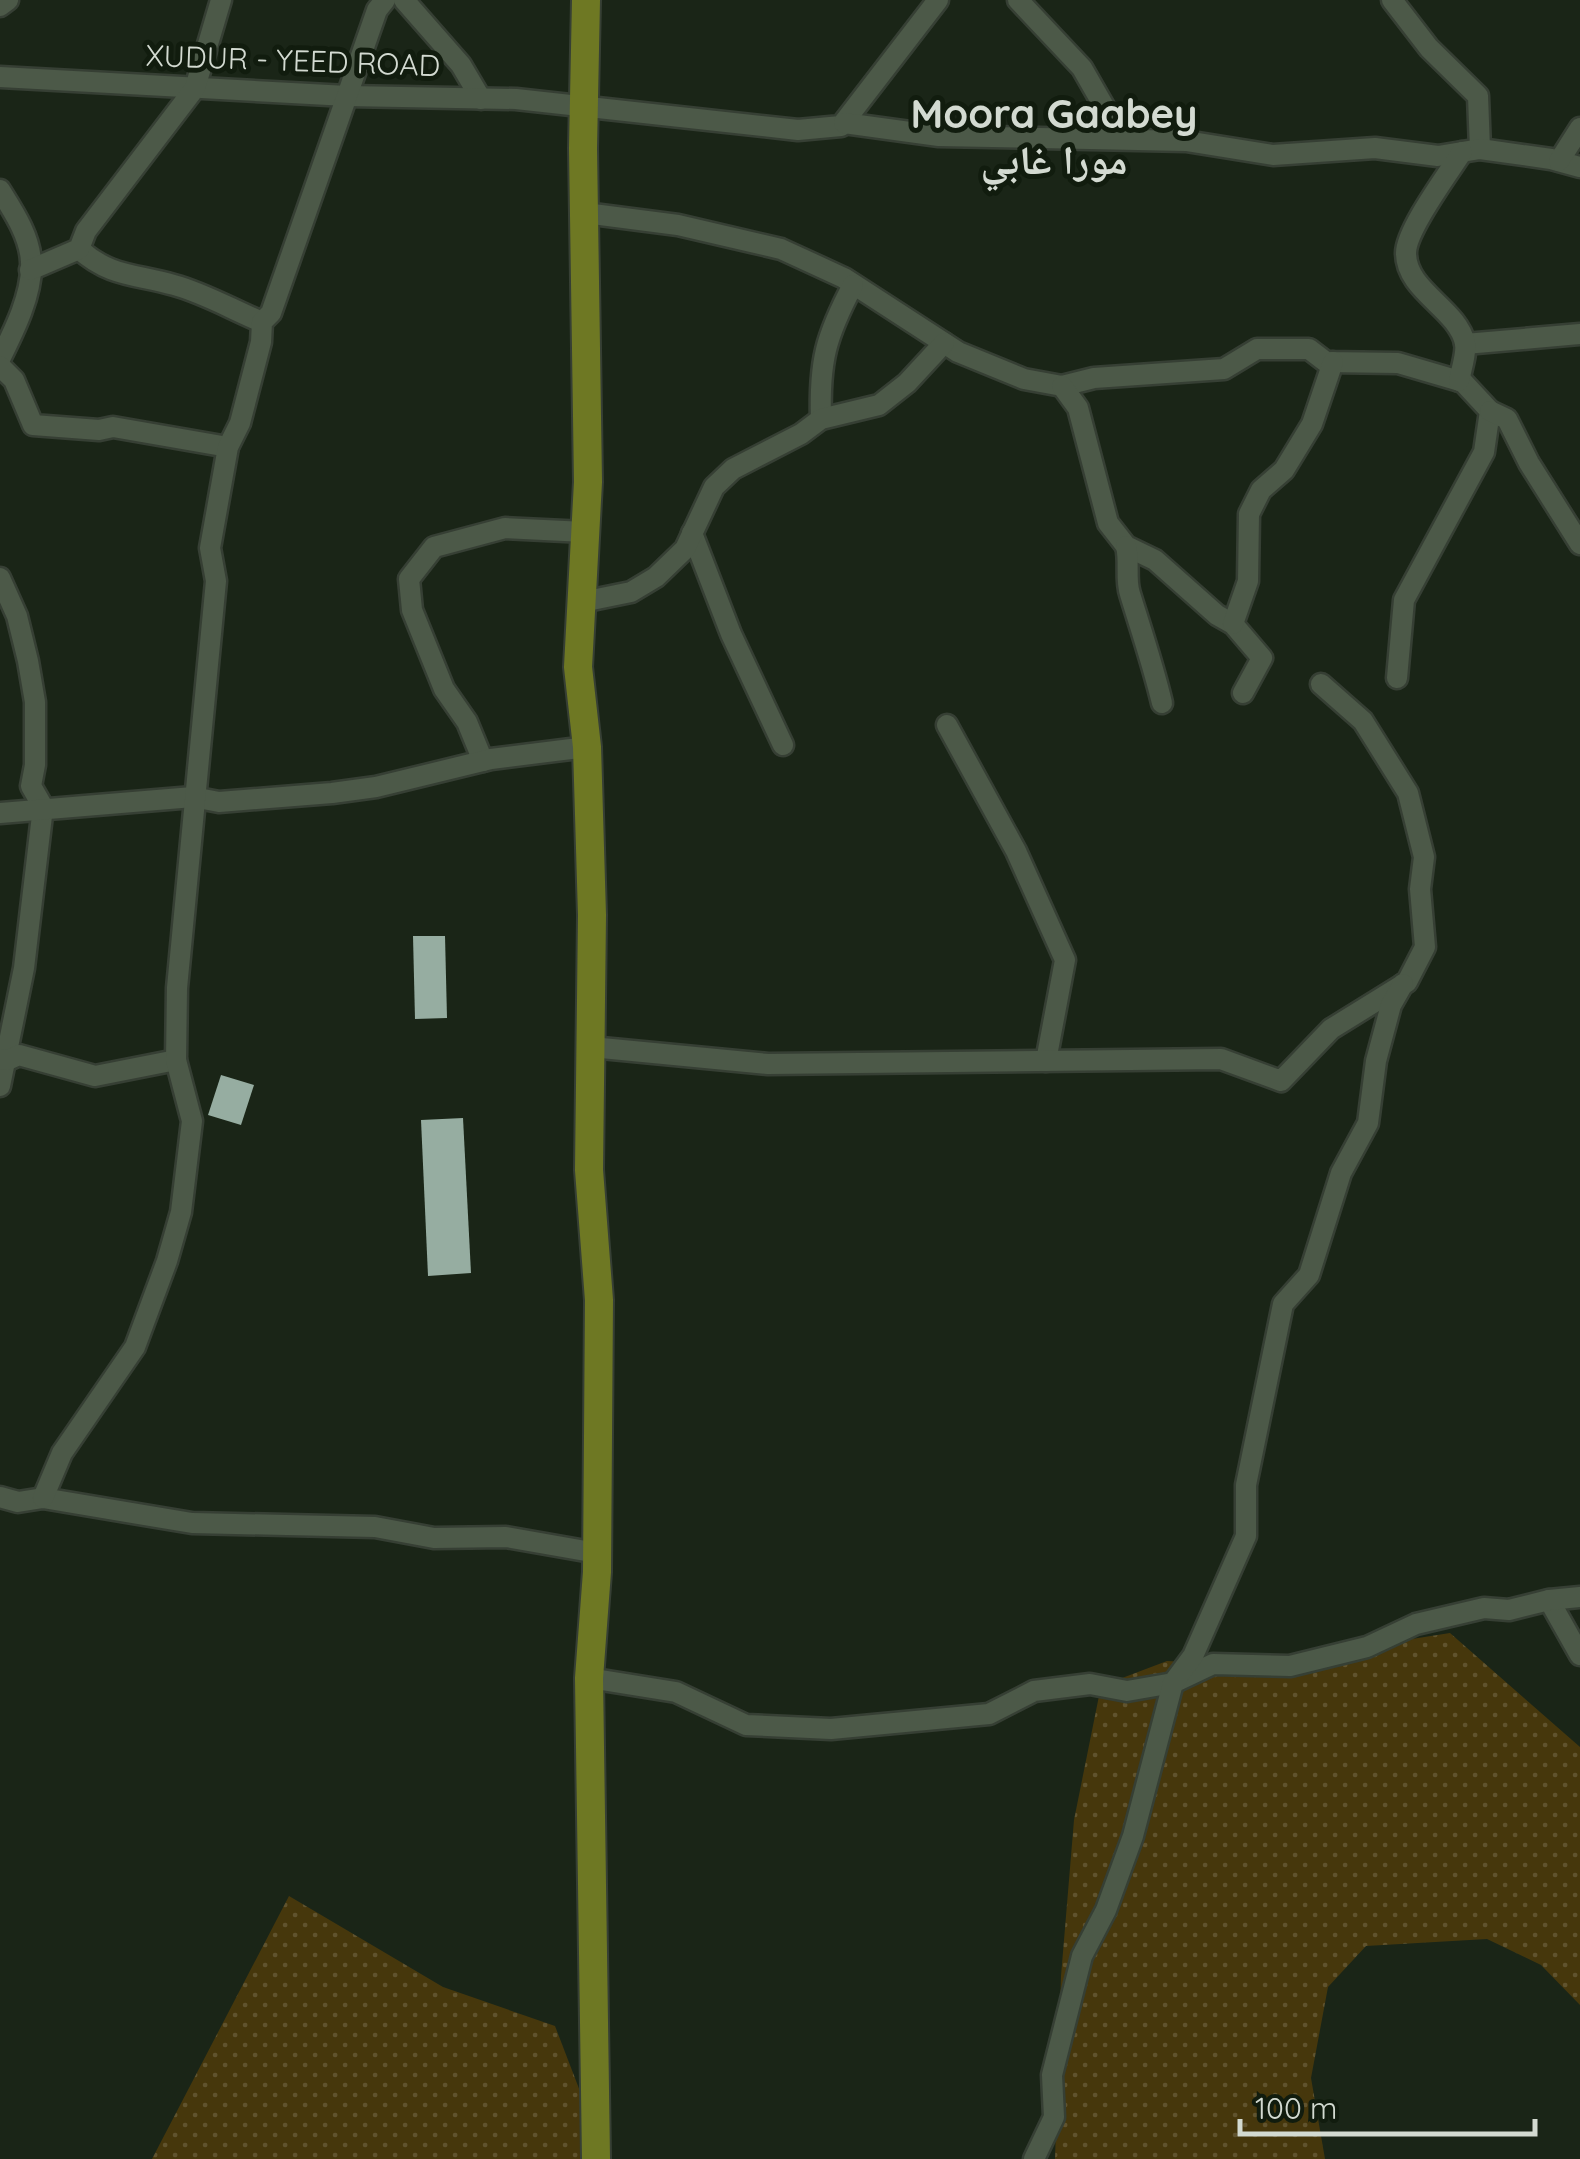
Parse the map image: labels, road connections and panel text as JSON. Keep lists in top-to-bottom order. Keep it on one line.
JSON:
{"streets":{"street":["XUDUR - YEED ROAD"]},"districts":["Moora Gaabey مورا غابي"],"scale_bar":"100 m"}
